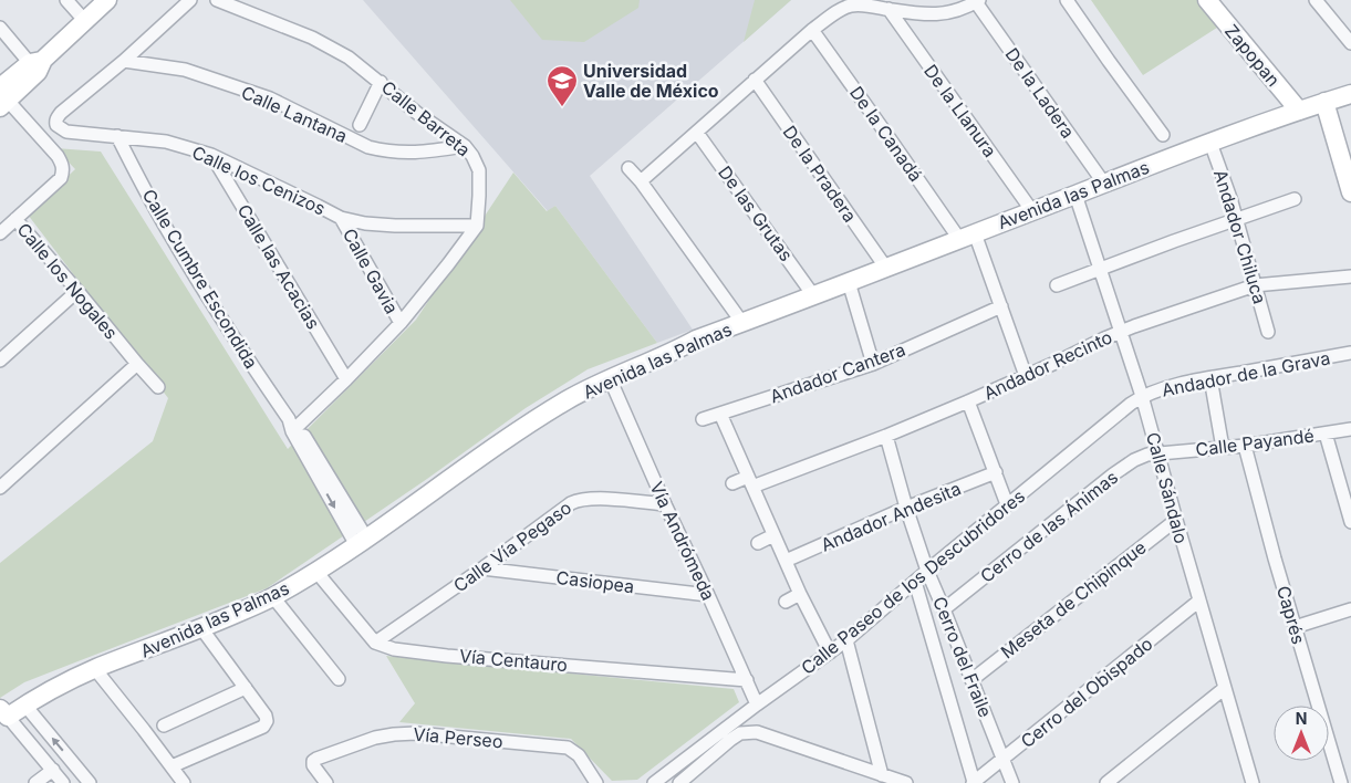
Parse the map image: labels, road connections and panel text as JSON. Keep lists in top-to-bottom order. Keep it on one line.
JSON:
{"streets":{"street":["Zapopan","De la Ladera","De la Llanura","Calle Lantana","Calle Barreta","De la Canadá","De la Pradera","Calle los Cenizos","Avenida las Palmas","De las Grutas","Andador Chiluca","Calle las Acacias","Calle Gavia","Calle Cumbre Escondida","Calle los Nogales","Andador Recinto","Andador Cantera","Andador de la Grava","Calle Payandé","Calle Sándalo","Andador Andesita","Cerro de las Ánimas","Vía Andrómeda","Calle Vía Pegaso","Casiopea","Calle Paseo de los Descubridores","Meseta de Chipinque","Caprés","Cerro del Fraile","Vía Centauro","Cerro del Obispado","Vía Perseo"]},"crossings":[["Zapopan","Avenida las Palmas"],["De la Ladera","Avenida las Palmas"],["De la Llanura","Avenida las Palmas"],["Calle Lantana","Calle Barreta"],["Calle Lantana","Calle los Cenizos"],["Calle Barreta","Calle los Cenizos"],["De la Canadá","Avenida las Palmas"],["De la Canadá","Andador Recinto"],["De la Canadá","Andador Cantera"],["De la Pradera","Avenida las Palmas"],["Calle los Cenizos","Calle las Acacias"],["Calle los Cenizos","Calle Gavia"],["Calle los Cenizos","Calle Cumbre Escondida"],["Avenida las Palmas","De las Grutas"],["Avenida las Palmas","Andador Chiluca"],["Avenida las Palmas","Calle Cumbre Escondida"],["Avenida las Palmas","Calle Sándalo"],["Avenida las Palmas","Vía Andrómeda"],["Andador Chiluca","Andador Recinto"],["Andador Recinto","Calle Sándalo"],["Andador Recinto","Cerro del Fraile"],["Andador de la Grava","Calle Sándalo"],["Andador de la Grava","Calle Paseo de los Descubridores"],["Calle Payandé","Calle Sándalo"],["Calle Payandé","Cerro de las Ánimas"],["Calle Payandé","Caprés"],["Calle Sándalo","Cerro de las Ánimas"],["Calle Sándalo","Calle Paseo de los Descubridores"],["Calle Sándalo","Meseta de Chipinque"],["Calle Sándalo","Cerro del Obispado"],["Andador Andesita","Cerro del Fraile"],["Cerro de las Ánimas","Cerro del Fraile"],["Vía Andrómeda","Calle Vía Pegaso"],["Vía Andrómeda","Casiopea"],["Vía Andrómeda","Calle Paseo de los Descubridores"],["Vía Andrómeda","Vía Centauro"],["Calle Vía Pegaso","Casiopea"],["Calle Vía Pegaso","Vía Centauro"],["Calle Paseo de los Descubridores","Cerro del Fraile"],["Meseta de Chipinque","Cerro del Fraile"],["Cerro del Fraile","Cerro del Obispado"]],"places":{"school or university":["Universidad Valle de México"]},"north":"top"}
